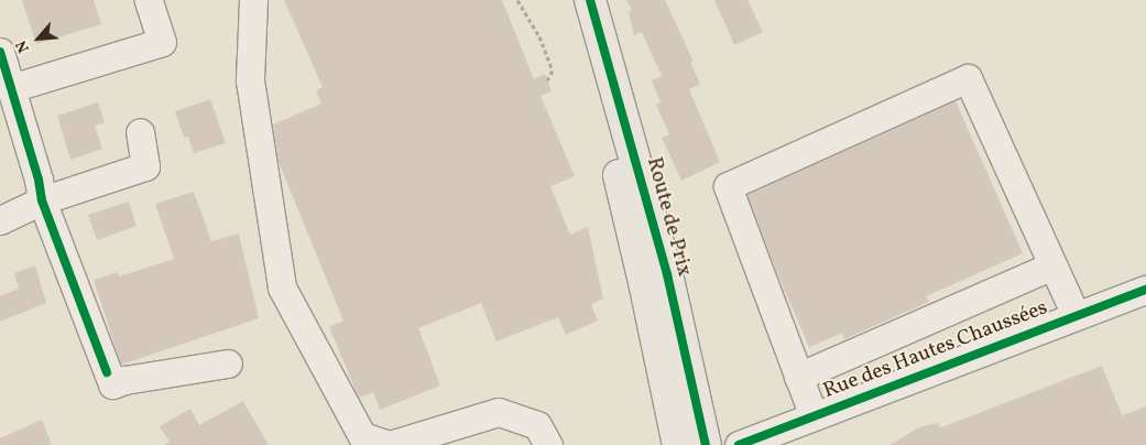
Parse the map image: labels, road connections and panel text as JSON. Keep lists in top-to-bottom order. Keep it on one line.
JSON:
{"streets":{"main road":["Route de Prix"],"street":["Rue des Hautes Chaussées"]},"north":"bottom left"}
